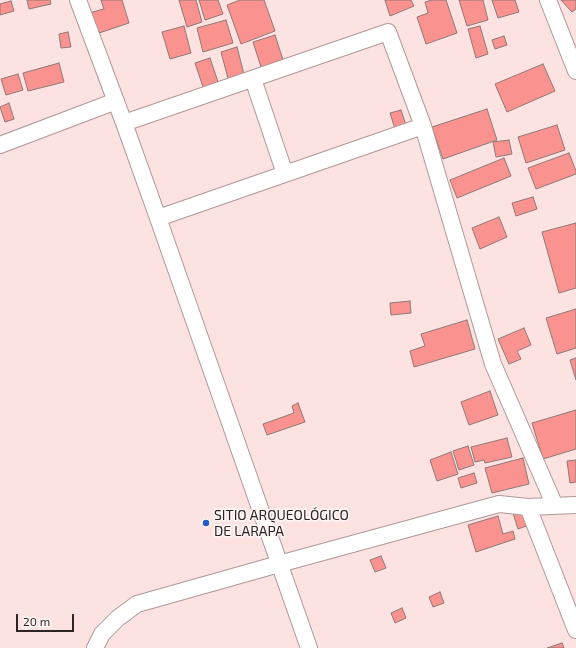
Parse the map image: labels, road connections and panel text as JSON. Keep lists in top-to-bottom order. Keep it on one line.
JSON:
{"places":["SITIO ARQUEOLÓGICO DE LARAPA"],"scale_bar":"20 m"}
